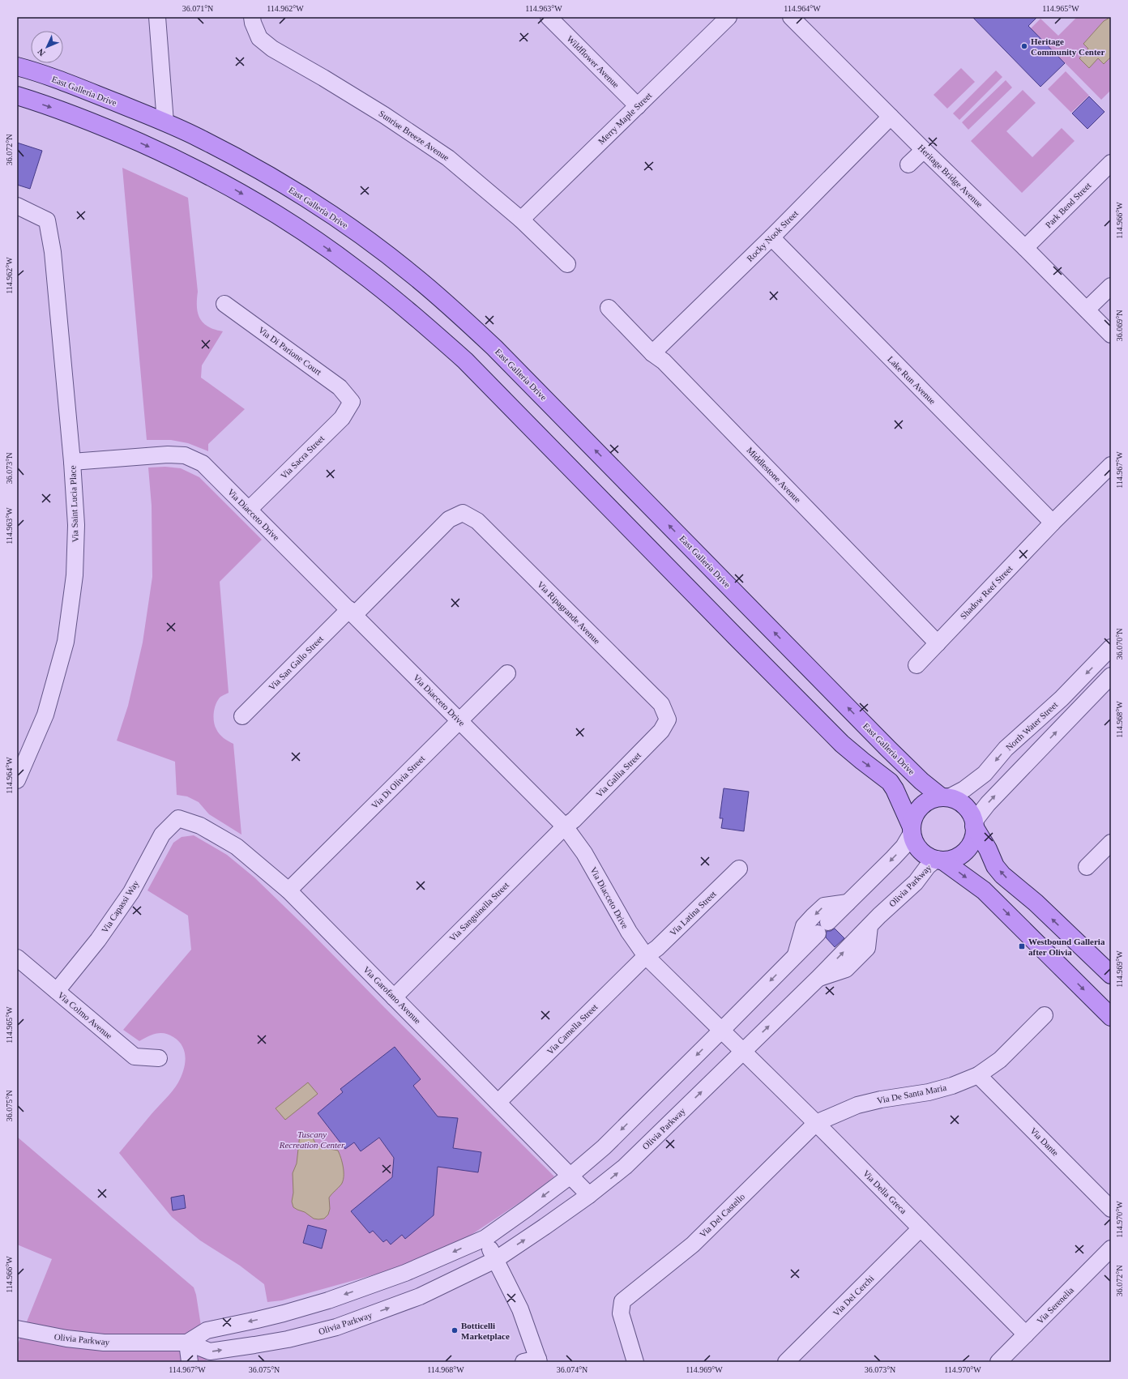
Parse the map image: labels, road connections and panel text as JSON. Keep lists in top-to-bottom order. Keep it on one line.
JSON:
{"streets":{"main road":["East Galleria Drive"],"street":["Wildflower Avenue","Merry Maple Street","Sunrise Breeze Avenue","Heritage Bridge Avenue","Park Bend Street","Rocky Nook Street","Via Di Parione Court","Lake Run Avenue","Via Sacra Street","Middlestone Avenue","Via Saint Lucia Place","Via Diacceto Drive","Shadow Reef Street","Via Ripagrande Avenue","Via San Gallo Street","North Water Street","Via Gallia Street","Via Di Olivia Street","Olivia Parkway","Via Capassi Way","Via Sanguinella Street","Via Latina Street","Via Garofano Avenue","Via Colmo Avenue","Via Camella Street","Via De Santa Maria","Via Dante","Via Della Greca","Via Del Castello","Via Del Cerchi","Via Serenelia"]},"crossings":[["Wildflower Avenue","Merry Maple Street"],["East Galleria Drive","North Water Street"],["East Galleria Drive","Olivia Parkway"],["Merry Maple Street","Sunrise Breeze Avenue"],["Heritage Bridge Avenue","Park Bend Street"],["Heritage Bridge Avenue","Rocky Nook Street"],["Rocky Nook Street","Lake Run Avenue"],["Rocky Nook Street","Middlestone Avenue"],["Via Di Parione Court","Via Sacra Street"],["Lake Run Avenue","Shadow Reef Street"],["Via Sacra Street","Via Diacceto Drive"],["Middlestone Avenue","Shadow Reef Street"],["Via Saint Lucia Place","Via Diacceto Drive"],["Via Diacceto Drive","Via San Gallo Street"],["Via Diacceto Drive","Via Gallia Street"],["Via Diacceto Drive","Via Di Olivia Street"],["Via Diacceto Drive","Olivia Parkway"],["Via Diacceto Drive","Via Sanguinella Street"],["Via Diacceto Drive","Via Latina Street"],["Via Diacceto Drive","Via Camella Street"],["Via Diacceto Drive","Via Della Greca"],["Via Ripagrande Avenue","Via San Gallo Street"],["Via Ripagrande Avenue","Via Gallia Street"],["North Water Street","Olivia Parkway"],["Via Gallia Street","Via Sanguinella Street"],["Via Di Olivia Street","Via Garofano Avenue"],["Olivia Parkway","Via Garofano Avenue"],["Olivia Parkway","Via Della Greca"],["Via Capassi Way","Via Garofano Avenue"],["Via Capassi Way","Via Colmo Avenue"],["Via Sanguinella Street","Via Garofano Avenue"],["Via Latina Street","Via Camella Street"],["Via Garofano Avenue","Via Camella Street"],["Via De Santa Maria","Via Dante"],["Via De Santa Maria","Via Della Greca"],["Via De Santa Maria","Via Del Castello"],["Via Della Greca","Via Del Castello"],["Via Della Greca","Via Del Cerchi"],["Via Della Greca","Via Serenelia"]],"parks":["Tuscany Recreation Center"],"places":{"other":["Heritage Community Center","Botticelli Marketplace"],"transit":["Westbound Galleria after Olivia"]},"north":"bottom left","coordinates":["36.071°N","114.962°W","114.963°W","114.964°W","114.965°W","36.072°N","114.966°W","36.069°N","36.073°N","114.967°W","36.070°N","114.968°W","114.969°W","36.075°N","114.970°W","36.074°N"]}
